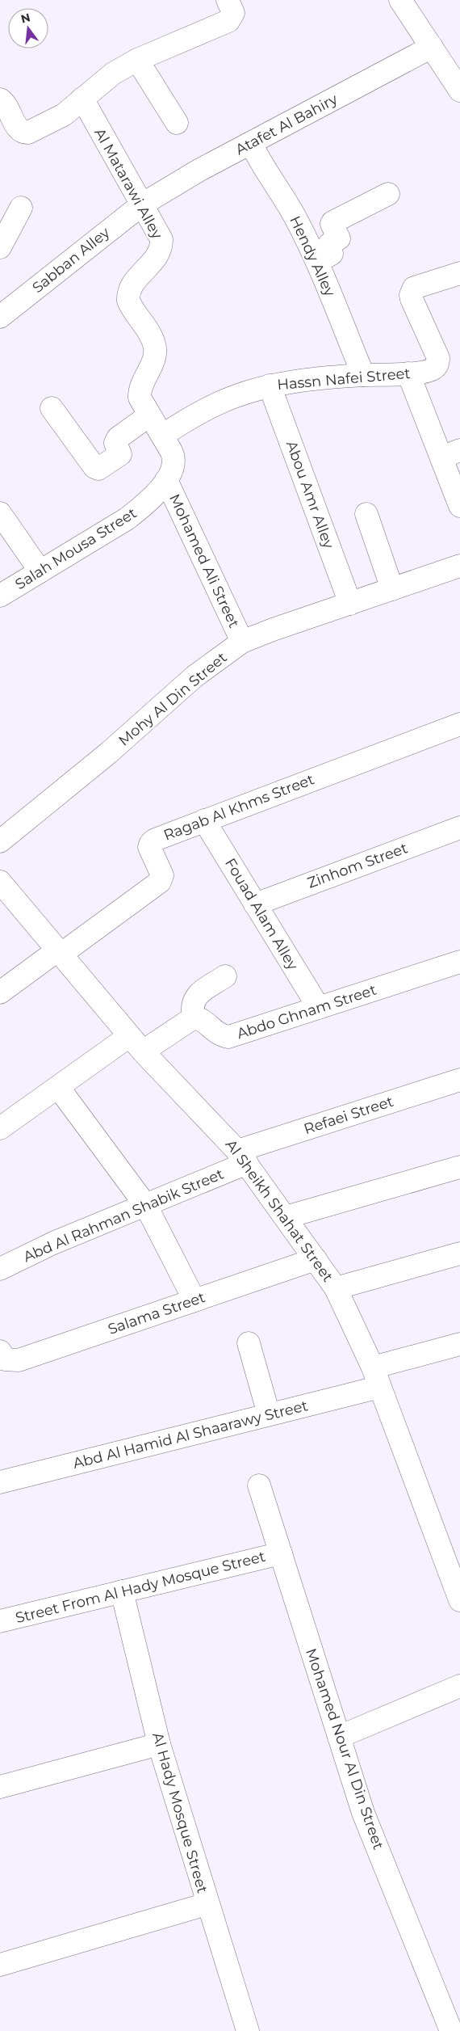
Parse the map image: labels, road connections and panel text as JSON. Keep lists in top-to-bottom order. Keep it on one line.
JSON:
{"streets":{"street":["Atafet Al Bahiry","Al Matarawi Alley","Hendy Alley","Sabban Alley","Hassn Nafei Street","Abou Amr Alley","Salah Mousa Street","Mohamed Ali Street","Mohy Al Din Street","Ragab Al Khms Street","Zinhom Street","Fouad Alam Alley","Abdo Ghnam Street","Refaei Street","Al Sheikh Shahat Street","Abd Al Rahman Shabik Street","Salama Street","Abd Al Hamid Al Shaarawy Street","Street From Al Hady Mosque Street","Mohamed Nour Al Din Street","Al Hady Mosque Street"]},"crossings":[["Atafet Al Bahiry","Al Matarawi Alley"],["Atafet Al Bahiry","Hendy Alley"],["Atafet Al Bahiry","Sabban Alley"],["Al Matarawi Alley","Sabban Alley"],["Al Matarawi Alley","Hassn Nafei Street"],["Al Matarawi Alley","Salah Mousa Street"],["Al Matarawi Alley","Mohamed Ali Street"],["Hendy Alley","Hassn Nafei Street"],["Hassn Nafei Street","Abou Amr Alley"],["Abou Amr Alley","Mohy Al Din Street"],["Salah Mousa Street","Mohamed Ali Street"],["Mohamed Ali Street","Mohy Al Din Street"],["Ragab Al Khms Street","Fouad Alam Alley"],["Ragab Al Khms Street","Al Sheikh Shahat Street"],["Zinhom Street","Fouad Alam Alley"],["Fouad Alam Alley","Abdo Ghnam Street"],["Refaei Street","Al Sheikh Shahat Street"],["Refaei Street","Abd Al Rahman Shabik Street"],["Al Sheikh Shahat Street","Abd Al Rahman Shabik Street"],["Al Sheikh Shahat Street","Salama Street"],["Al Sheikh Shahat Street","Abd Al Hamid Al Shaarawy Street"],["Street From Al Hady Mosque Street","Mohamed Nour Al Din Street"],["Street From Al Hady Mosque Street","Al Hady Mosque Street"]],"north":"top"}
